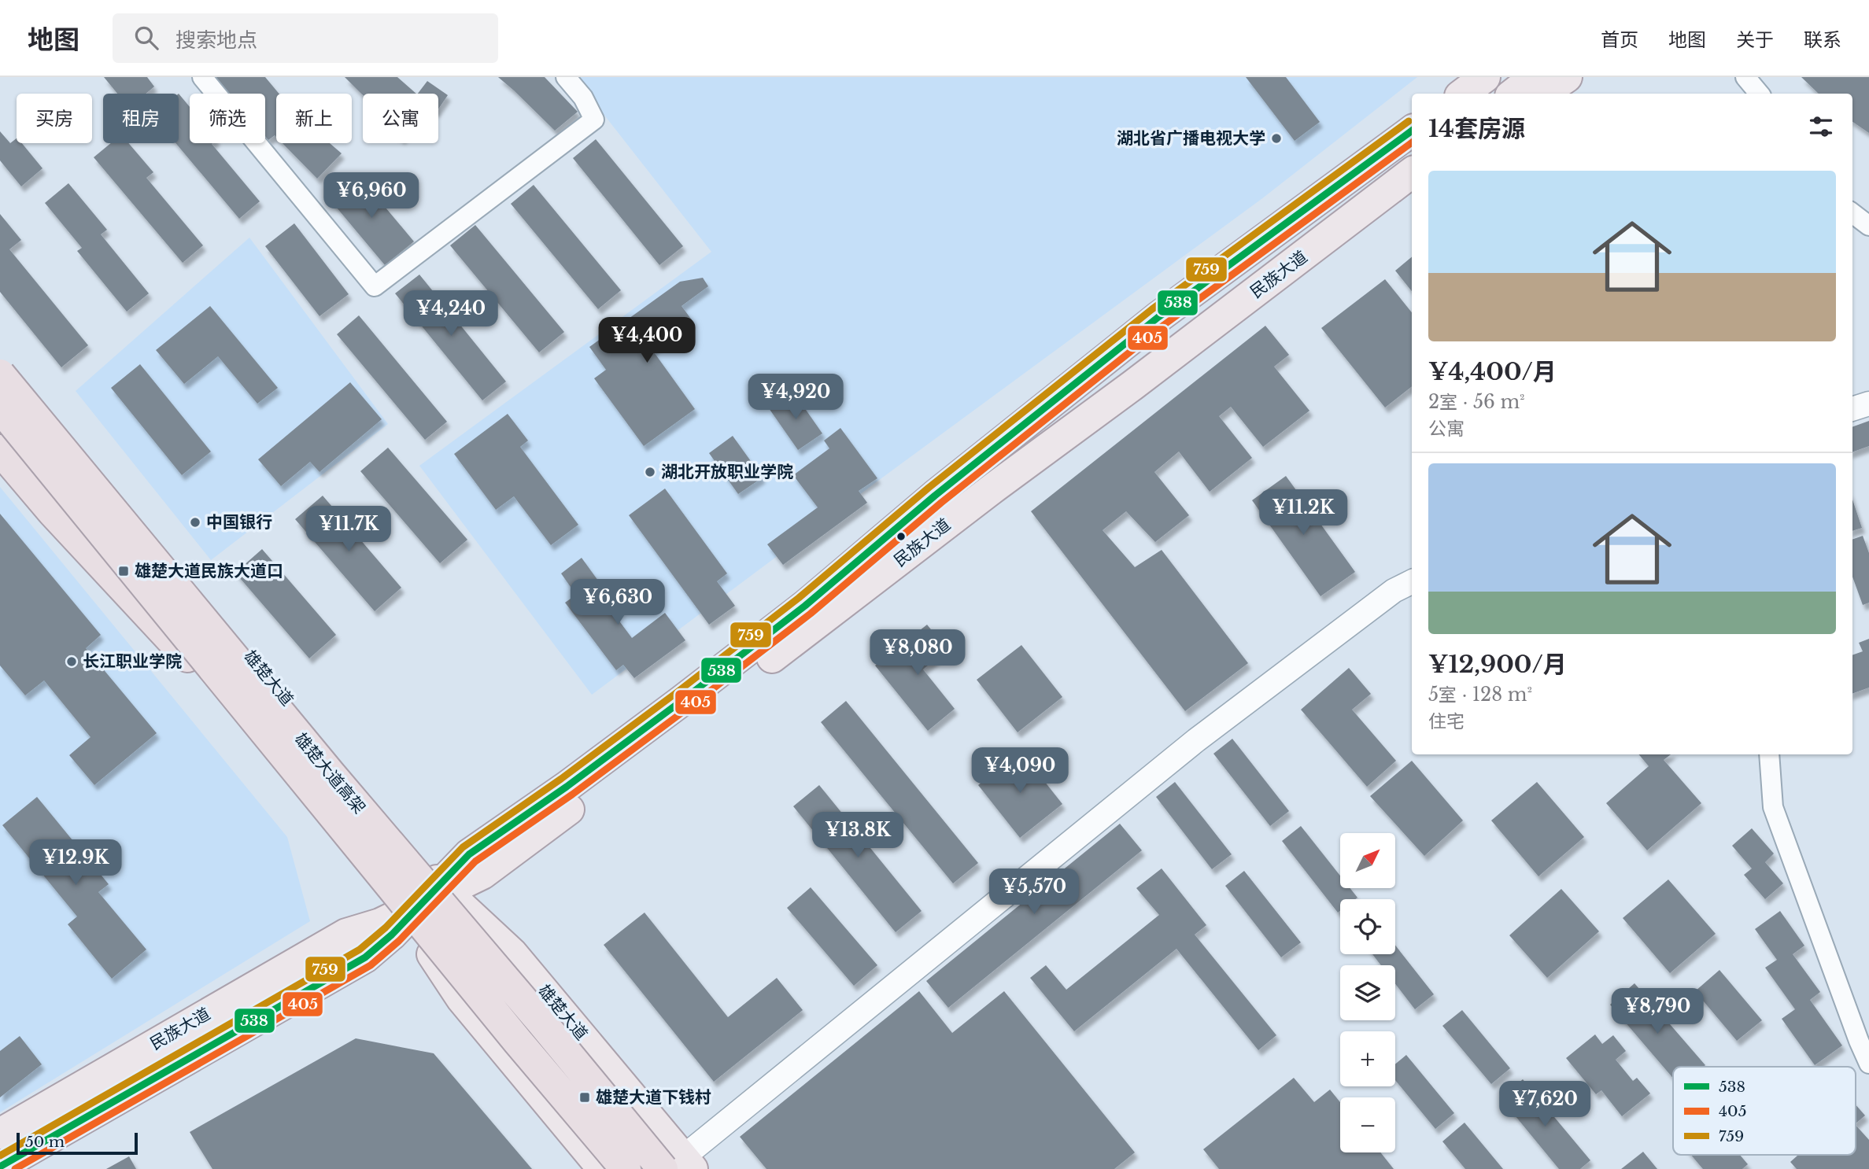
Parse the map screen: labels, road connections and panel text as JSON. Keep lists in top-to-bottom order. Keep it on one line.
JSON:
{"streets":{"highway":["雄楚大道高架"],"main road":["民族大道","雄楚大道"]},"crossings":[["民族大道","雄楚大道"],["雄楚大道","雄楚大道高架"]],"places":{"other":["湖北省广播电视大学","湖北开放职业学院","中国银行","长江职业学院"],"transit":["雄楚大道民族大道口","雄楚大道下钱村"]},"lines":["transit line 759","transit line 538","transit line 405"],"legend":["538","405","759"],"scale_bar":"50 m","north":"top right","page":{"header":"地图","search":"搜索地点","nav":["首页","地图","关于","联系"],"chip":["买房","租房","筛选","新上","公寓"],"heading":"14套房源","list":[{"name":"¥4,400/月","note":"2室 · 56 m² · 公寓"},{"name":"¥12,900/月","note":"5室 · 128 m² · 住宅"}],"price":["¥6,960","¥4,240","¥4,400","¥4,920","¥11.2K","¥11.7K","¥6,630","¥8,080","¥4,090","¥13.8K","¥12.9K","¥5,570","¥8,790","¥7,620"],"map_buttons":["+","−"],"scale":"50 m"}}
